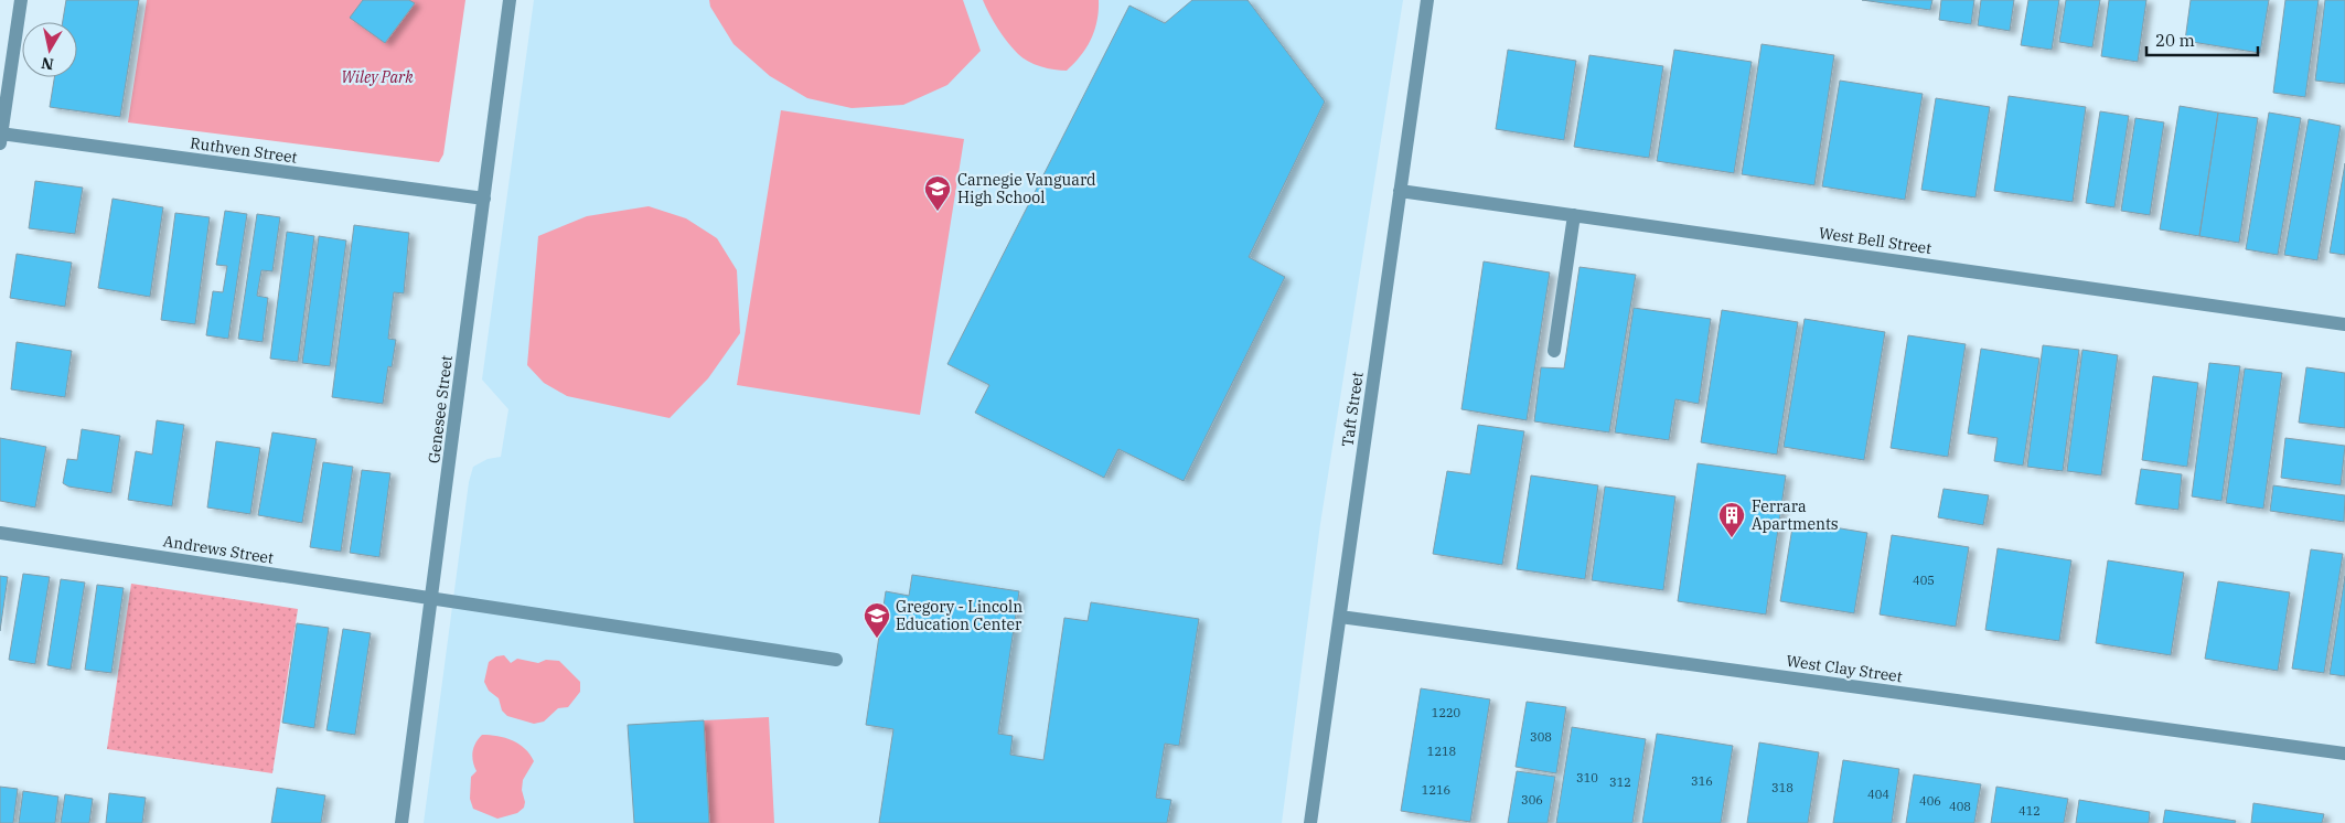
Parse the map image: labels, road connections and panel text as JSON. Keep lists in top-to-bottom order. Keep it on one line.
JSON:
{"streets":{"street":["Ruthven Street","West Bell Street","Genesee Street","Taft Street","Andrews Street","West Clay Street"]},"crossings":[["Ruthven Street","Genesee Street"],["West Bell Street","Taft Street"],["Genesee Street","Andrews Street"],["Taft Street","West Clay Street"]],"parks":["Wiley Park"],"places":{"school or university":["Carnegie Vanguard High School","Gregory - Lincoln Education Center"],"building":["Ferrara Apartments"]},"house_numbers":["405","1220","308","1218","310","316","312","318","1216","404","306","406","408","412"],"scale_bar":"20 m","north":"bottom"}
